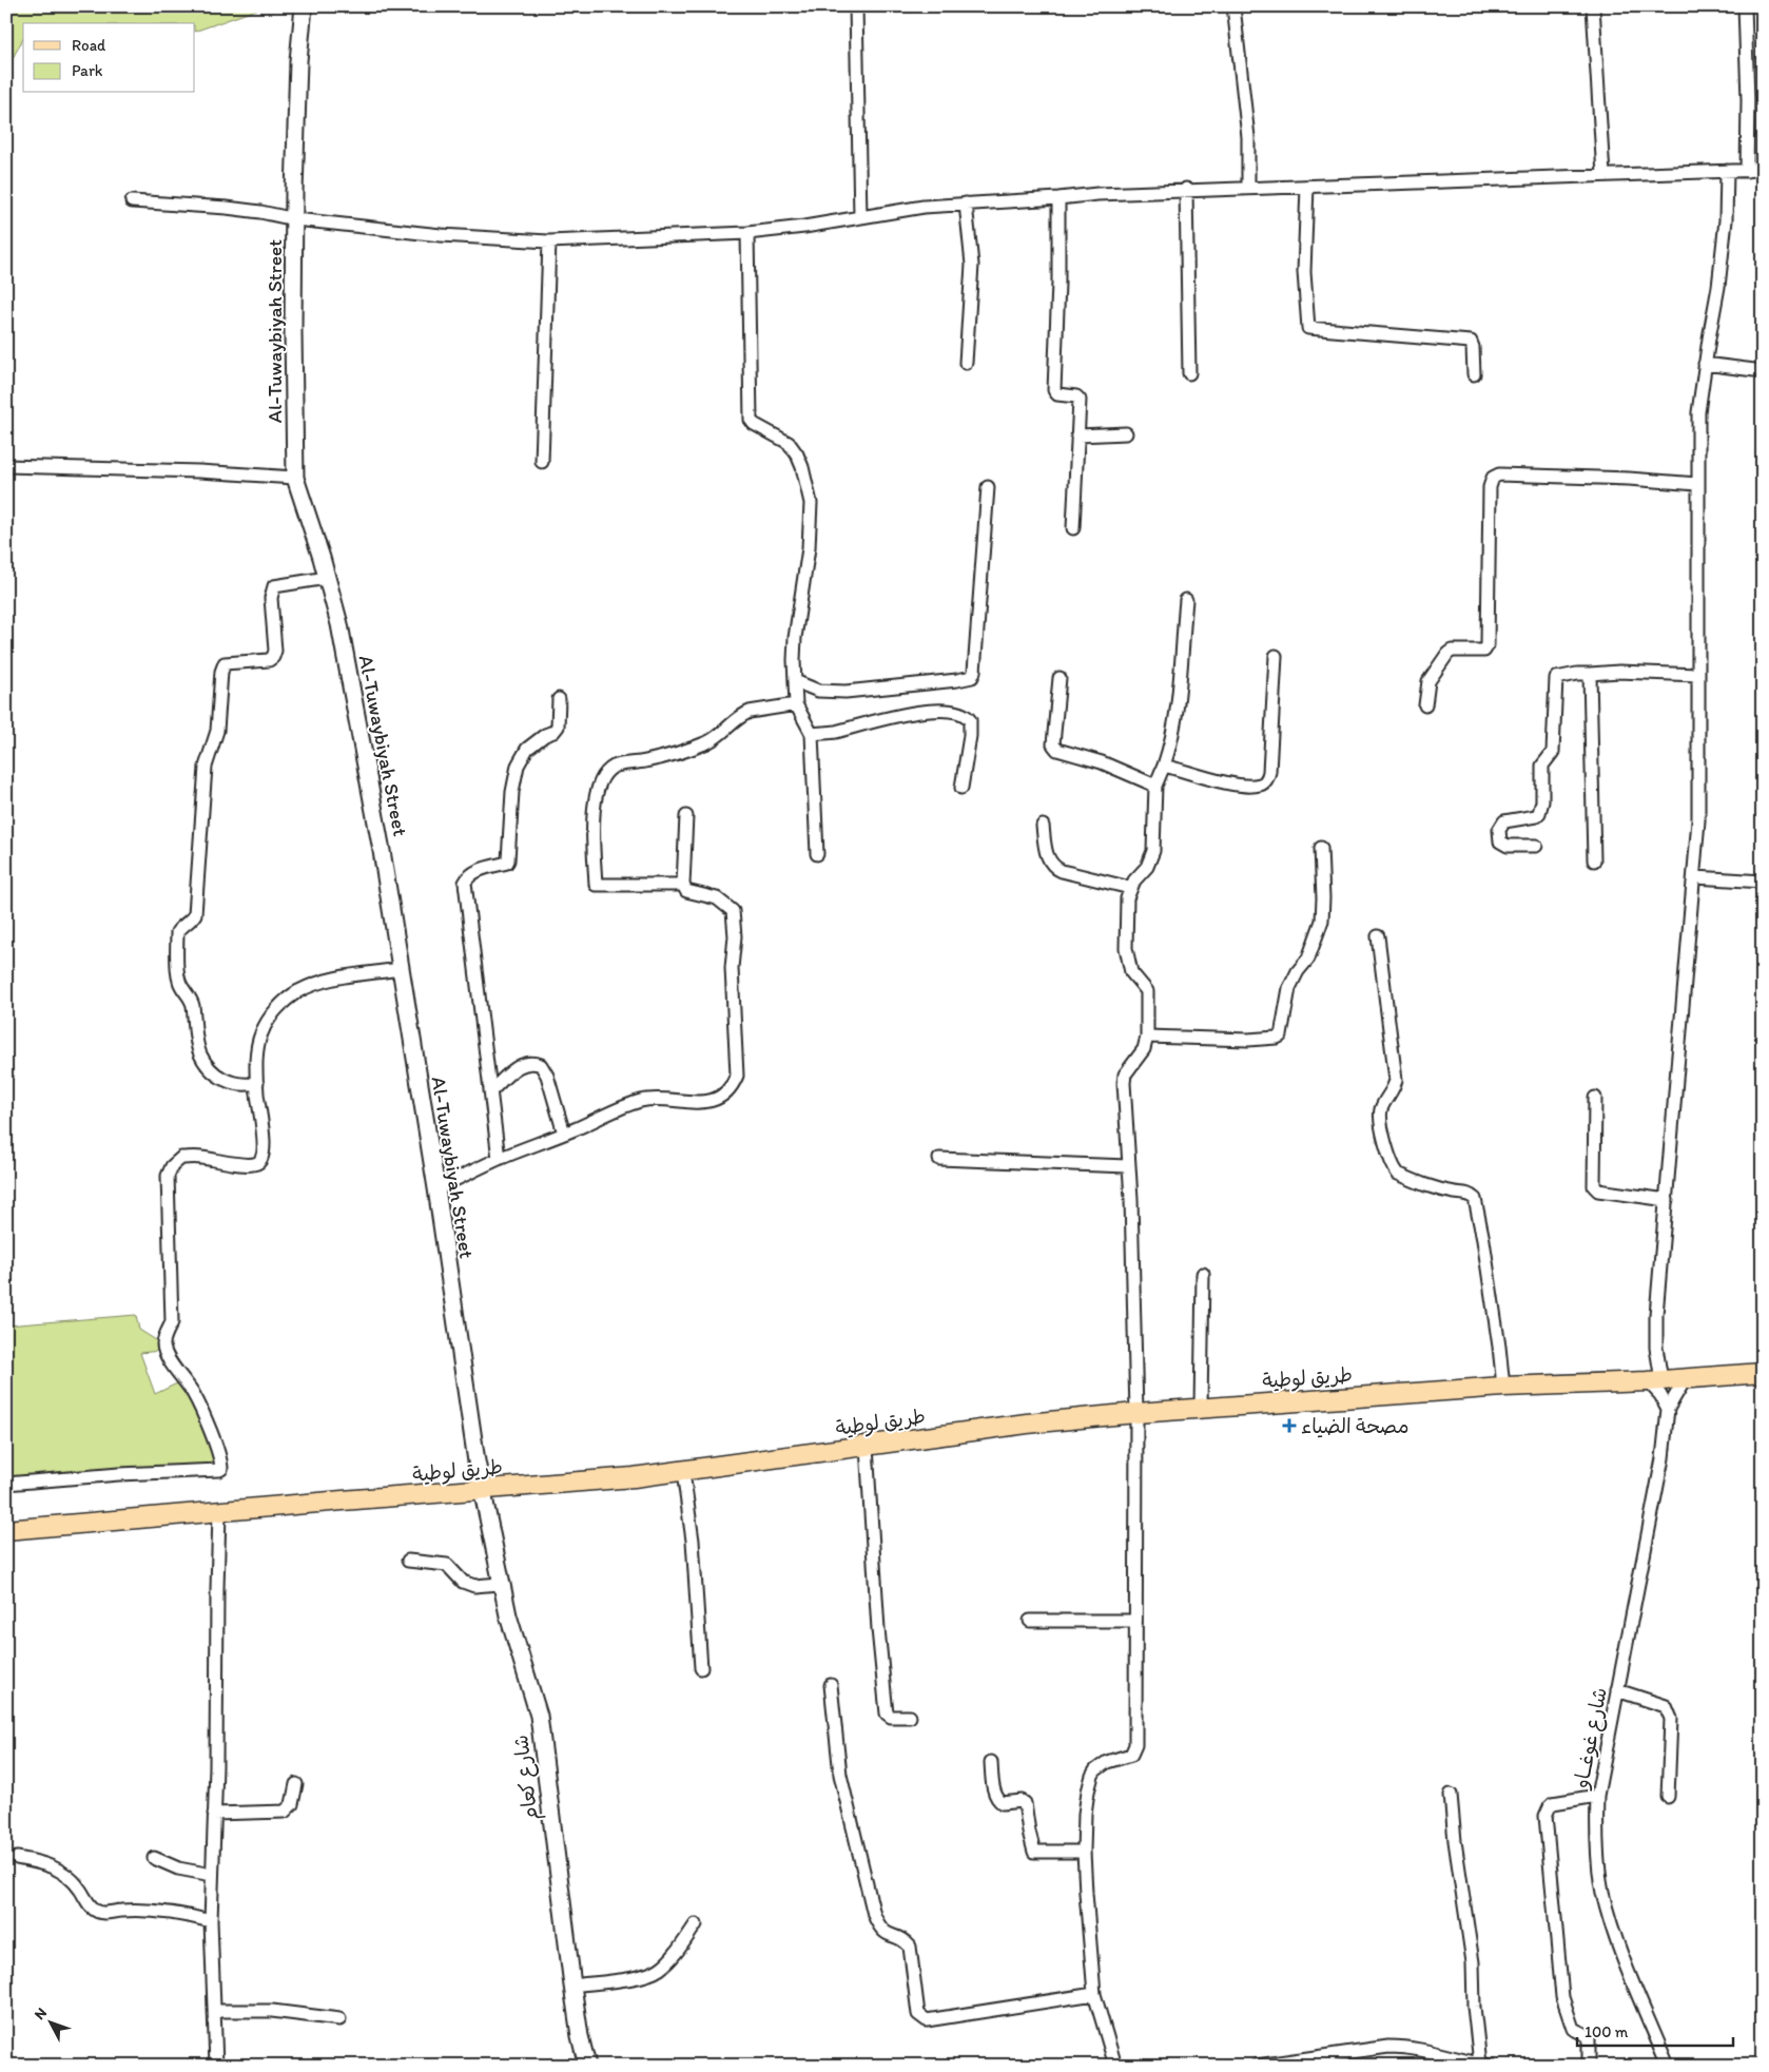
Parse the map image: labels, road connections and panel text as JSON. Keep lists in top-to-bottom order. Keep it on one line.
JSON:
{"streets":{"main road":["طريق لوطية"],"street":["Al-Tuwaybiyah Street","شارع غوغــاو","شارع كعام"]},"crossings":[["Al-Tuwaybiyah Street","طريق لوطية"],["Al-Tuwaybiyah Street","شارع كعام"],["طريق لوطية","شارع كعام"]],"places":{"health":["مصحة الضياء"]},"legend":["Road","Park"],"scale_bar":"100 m","north":"top left"}
